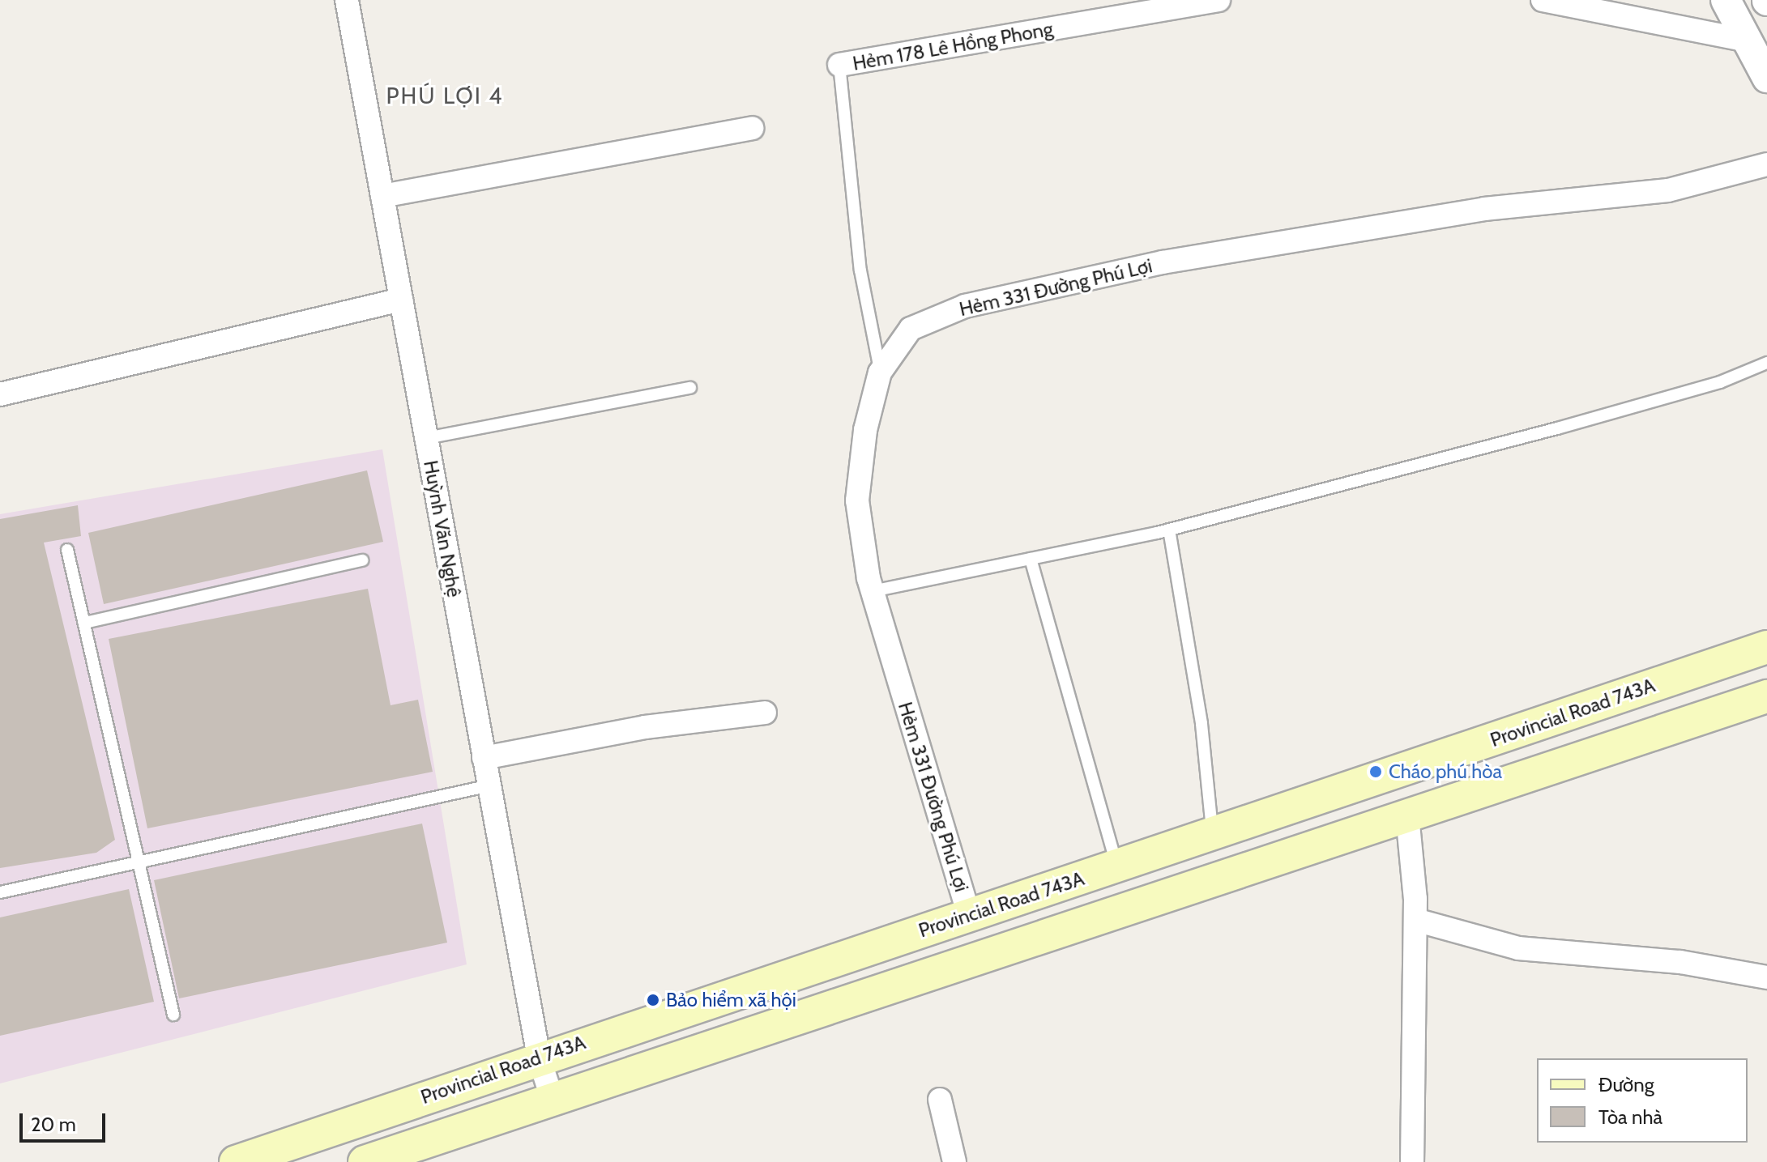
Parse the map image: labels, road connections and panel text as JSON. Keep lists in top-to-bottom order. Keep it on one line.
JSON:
{"streets":{"main road":["Provincial Road 743A"],"street":["Hẻm 178 Lê Hồng Phong","Hẻm 331 Đường Phú Lợi","Huỳnh Văn Nghệ"]},"crossings":[["Hẻm 178 Lê Hồng Phong","Hẻm 331 Đường Phú Lợi"],["Hẻm 331 Đường Phú Lợi","Provincial Road 743A"],["Huỳnh Văn Nghệ","Provincial Road 743A"]],"districts":["PHÚ LỢI 4"],"places":["Cháo phú hòa","Bảo hiểm xã hội"],"legend":["Đường","Tòa nhà"],"scale_bar":"20 m"}
